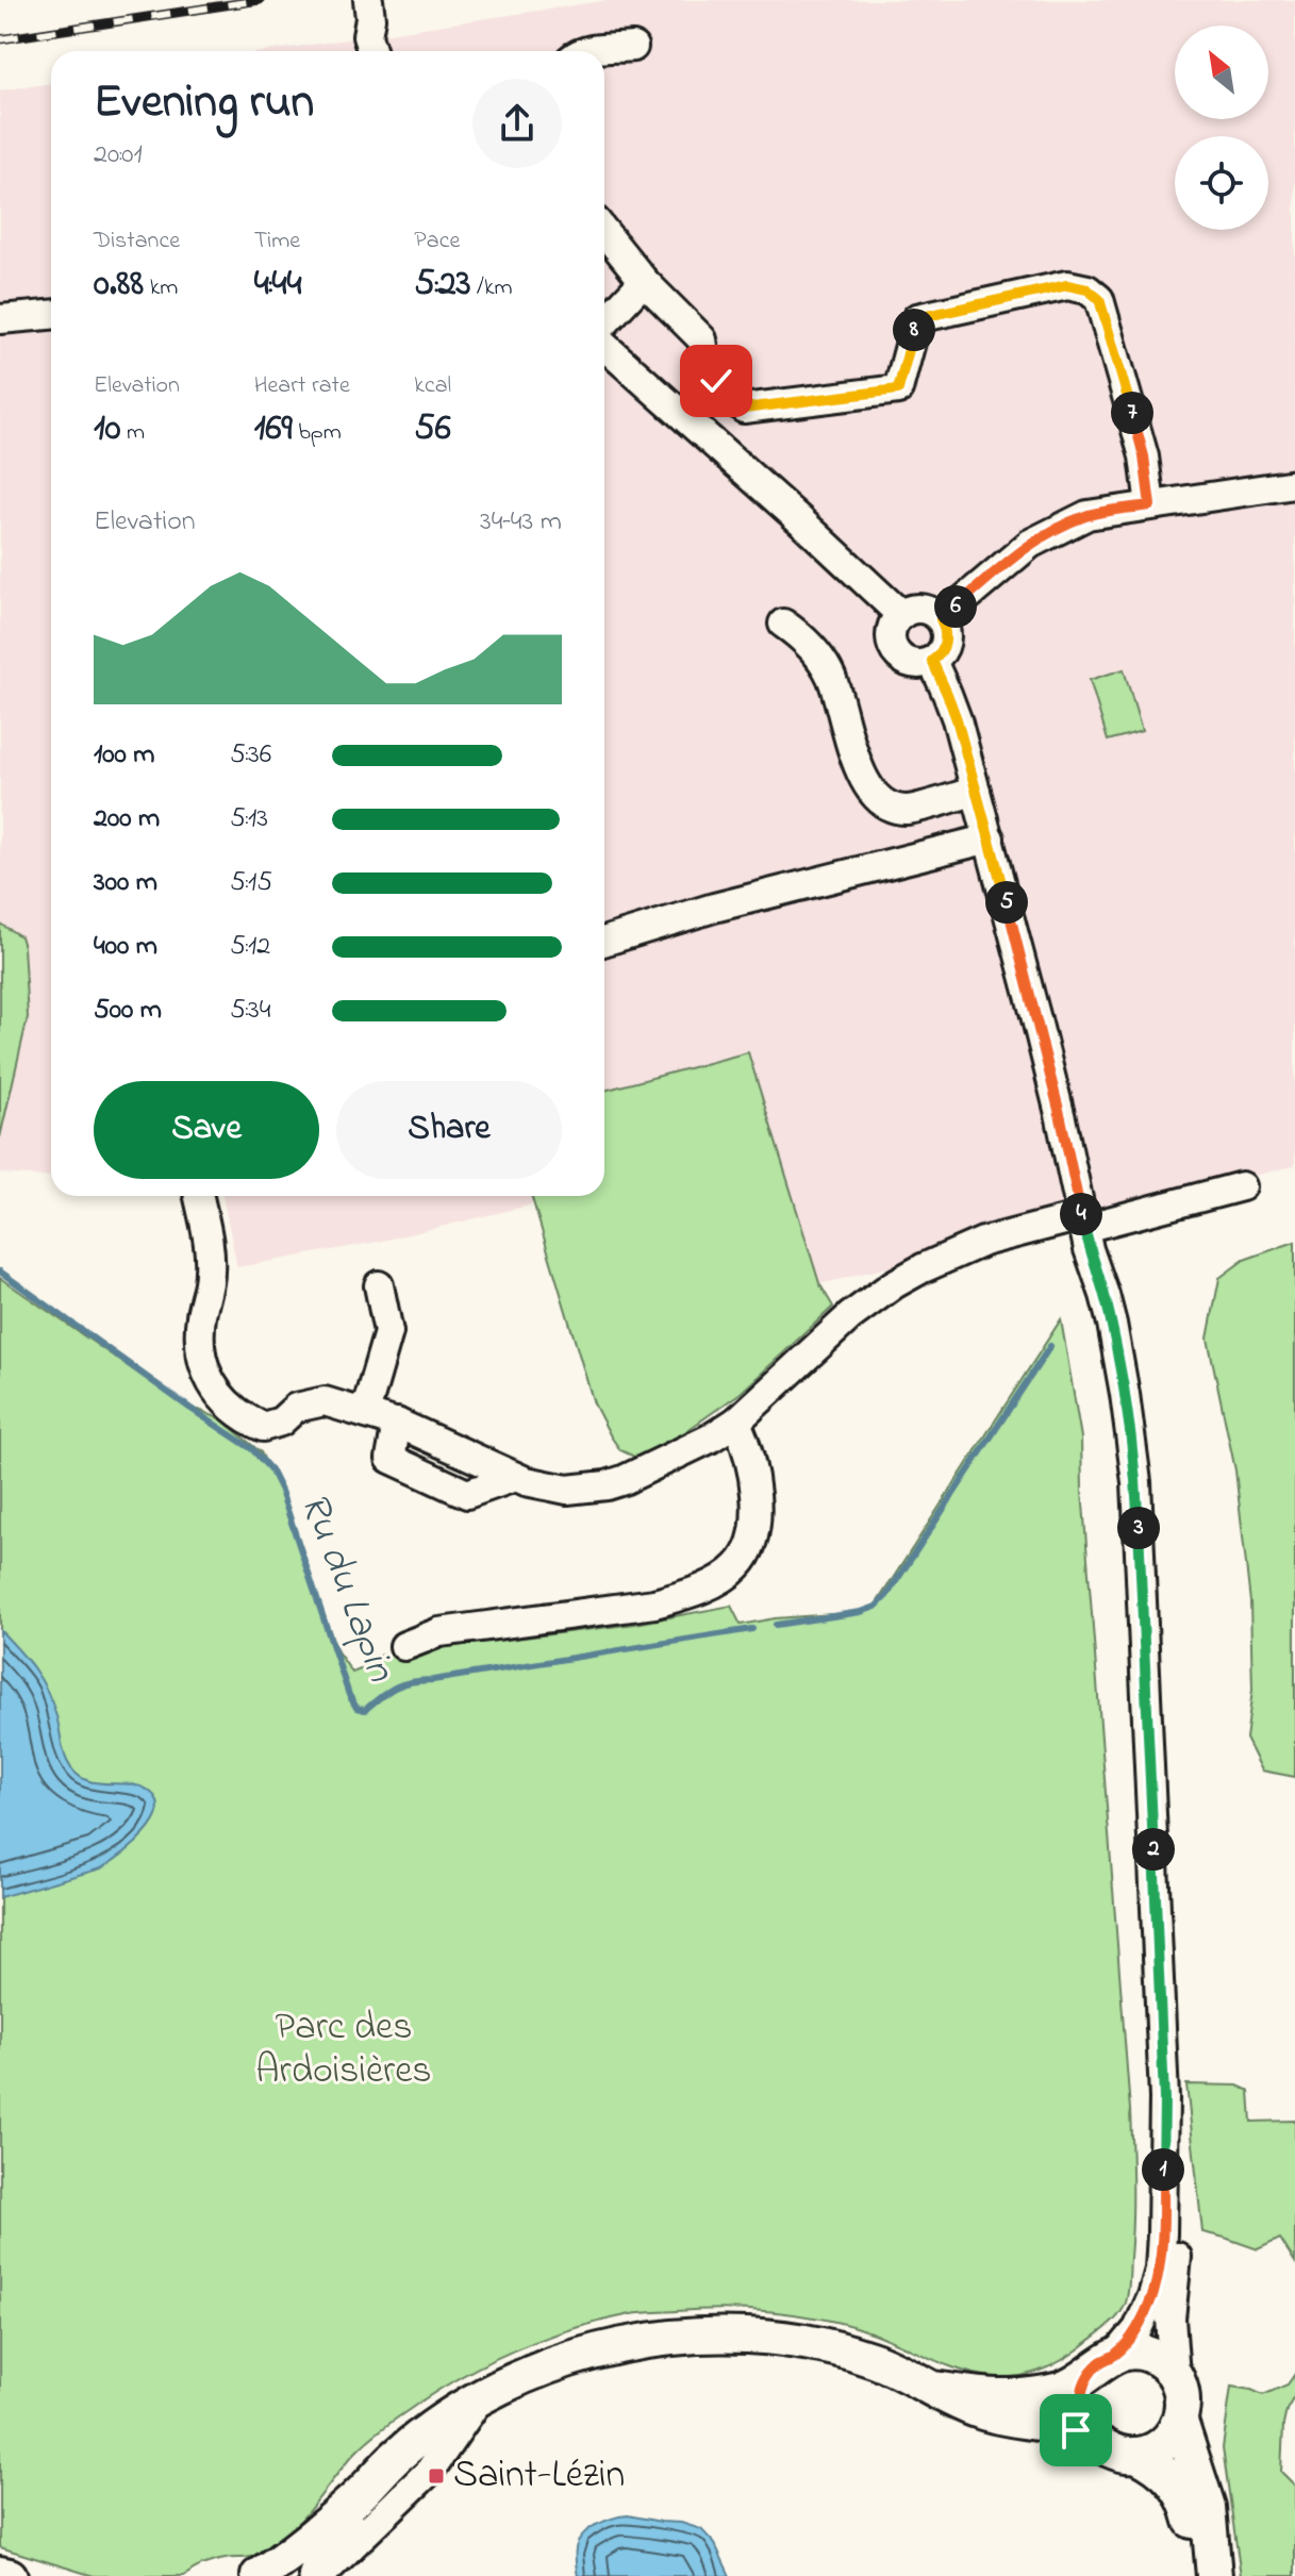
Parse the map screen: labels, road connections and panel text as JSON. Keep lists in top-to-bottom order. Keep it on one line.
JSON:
{"water":["Ru du Lapin"],"parks":["Parc des Ardoisières"],"places":{"transit":["Saint-Lézin"]},"north":"top left","page":{"heading":["Evening run","20:01"],"stats":[["Distance","0.88 km"],["Time","4:44"],["Pace","5:23 /km"],["Elevation","10 m"],["Heart rate","169 bpm"],["kcal","56"]],"pins":["8","7","6","5","4","3","2","1"],"chart":["Elevation","34–43 m"],"list":[{"name":"100 m","note":"5:36"},{"name":"200 m","note":"5:13"},{"name":"300 m","note":"5:15"},{"name":"400 m","note":"5:12"},{"name":"500 m","note":"5:34"}],"buttons":["Save","Share"]}}
